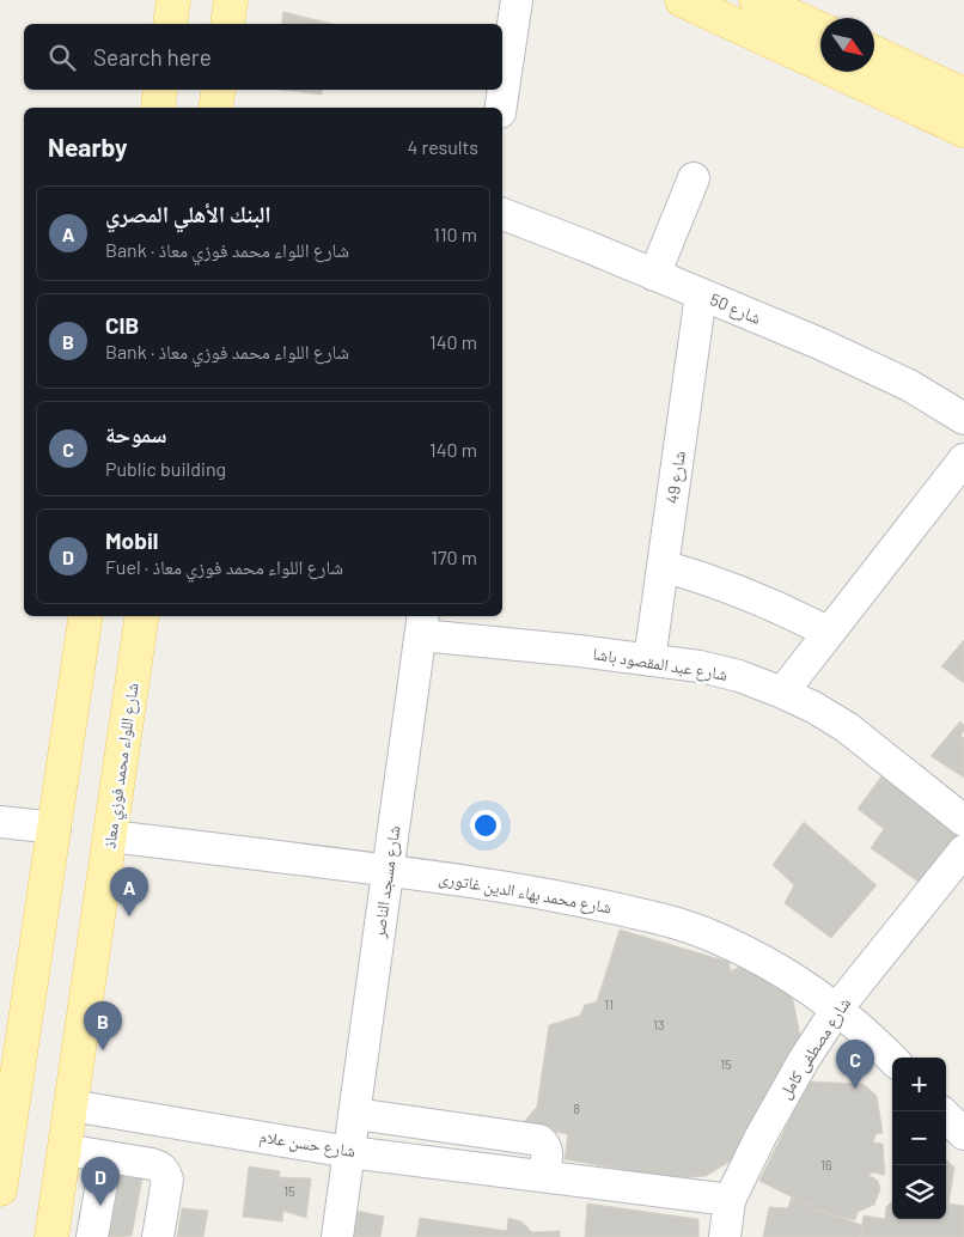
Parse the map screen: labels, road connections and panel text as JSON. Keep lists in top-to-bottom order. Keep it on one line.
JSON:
{"streets":{"main road":["شارع اللواء محمد فوزي معاذ"],"street":["شارع 50","شارع 49","شارع عبد المقصود باشا","شارع مسجد الناصر","شارع محمد بهاء الدين غاتورى","شارع مصطفى كامل","شارع حسن علام"]},"crossings":[["شارع 50","شارع 49"],["شارع 49","شارع عبد المقصود باشا"],["شارع عبد المقصود باشا","شارع مسجد الناصر"],["شارع اللواء محمد فوزي معاذ","شارع محمد بهاء الدين غاتورى"],["شارع اللواء محمد فوزي معاذ","شارع حسن علام"],["شارع مسجد الناصر","شارع محمد بهاء الدين غاتورى"],["شارع مسجد الناصر","شارع حسن علام"],["شارع محمد بهاء الدين غاتورى","شارع مصطفى كامل"],["شارع مصطفى كامل","شارع حسن علام"]],"house_numbers":["11","13","15","8","16","15"],"north":"bottom right","page":{"search":"Search here","heading":["Nearby","4 results"],"list":[{"mark":"A","name":"البنك الأهلي المصري","note":"Bank · شارع اللواء محمد فوزي معاذ","value":"110 m"},{"mark":"B","name":"CIB","note":"Bank · شارع اللواء محمد فوزي معاذ","value":"140 m"},{"mark":"C","name":"سموحة","note":"Public building","value":"140 m"},{"mark":"D","name":"Mobil","note":"Fuel · شارع اللواء محمد فوزي معاذ","value":"170 m"}],"pins":["A","B","C","D"],"map_buttons":["+","−"]}}
